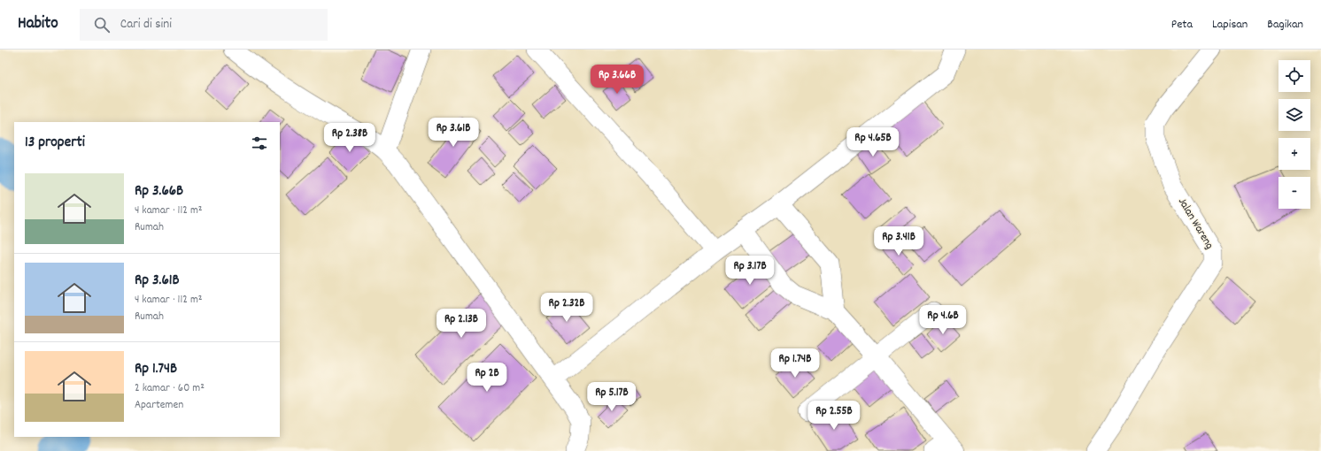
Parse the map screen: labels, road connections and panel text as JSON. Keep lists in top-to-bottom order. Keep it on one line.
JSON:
{"streets":{"street":["Jalan Wareng"]},"page":{"header":"Habito","search":"Cari di sini","nav":["Peta","Lapisan","Bagikan"],"map_buttons":["+","−"],"price":["Rp 3.66B","Rp 3.61B","Rp 2.38B","Rp 4.65B","Rp 3.41B","Rp 3.17B","Rp 2.32B","Rp 4.6B","Rp 2.13B","Rp 1.74B","Rp 2B","Rp 5.17B","Rp 2.55B"],"heading":"13 properti","list":[{"name":"Rp 3.66B","note":"4 kamar · 112 m² · Rumah"},{"name":"Rp 3.61B","note":"4 kamar · 112 m² · Rumah"},{"name":"Rp 1.74B","note":"2 kamar · 60 m² · Apartemen"}]}}
